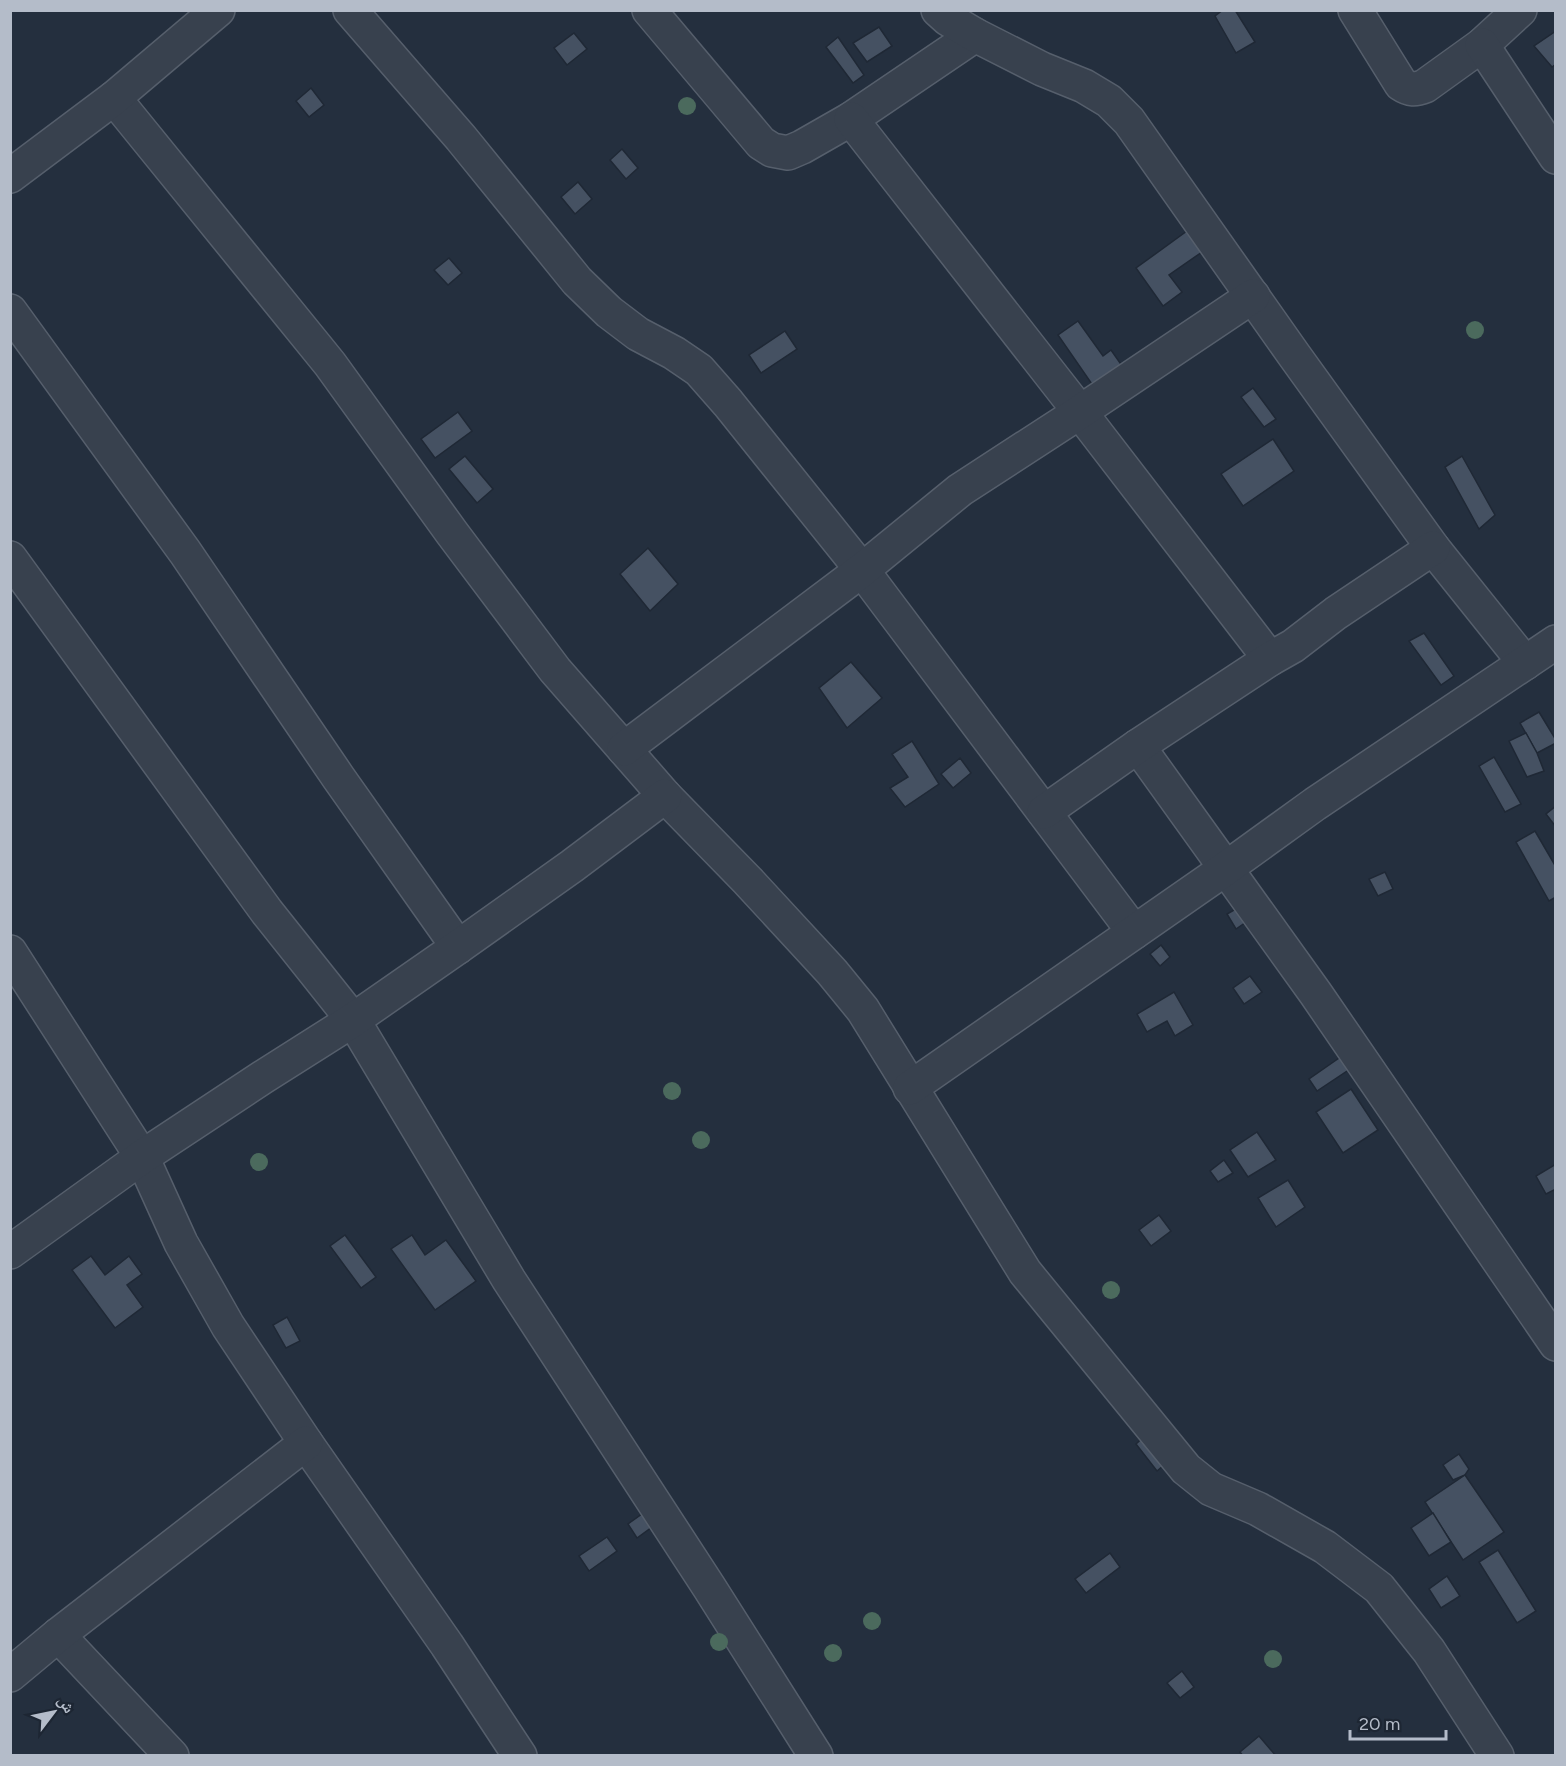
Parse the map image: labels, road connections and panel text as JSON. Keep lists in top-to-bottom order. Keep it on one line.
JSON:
{"scale_bar":"20 m","north":"top right"}
